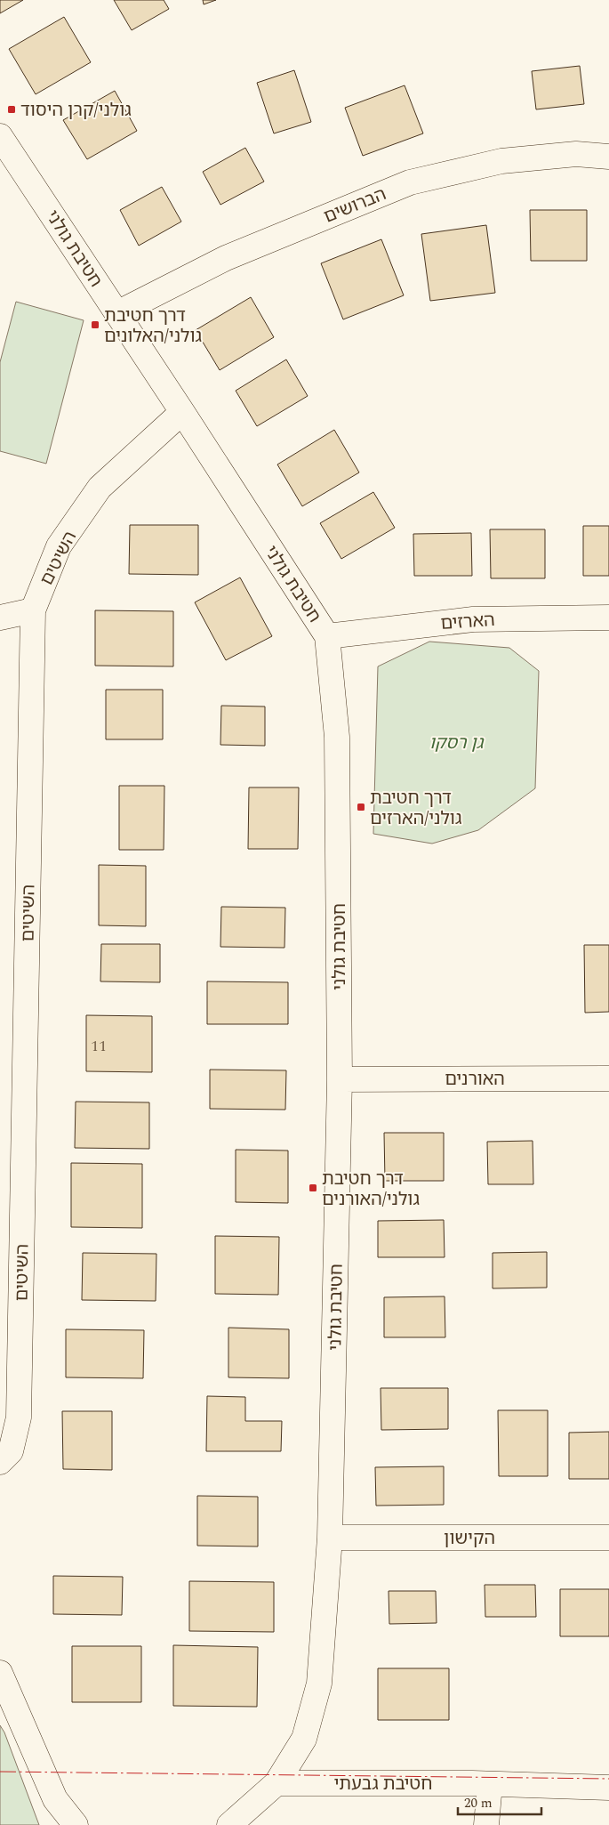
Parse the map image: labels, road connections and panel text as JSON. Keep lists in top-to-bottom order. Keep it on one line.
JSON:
{"streets":{"street":["הברושים","חטיבת גולני","השיטים","הארזים","האורנים","הקישון","חטיבת גבעתי"]},"crossings":[["הברושים","חטיבת גולני"],["חטיבת גולני","השיטים"],["חטיבת גולני","הארזים"],["חטיבת גולני","האורנים"],["חטיבת גולני","הקישון"],["חטיבת גולני","חטיבת גבעתי"]],"parks":["גן רסקו"],"places":{"transit":["גולני/קרן היסוד","דרך חטיבת גולני/האלונים","דרך חטיבת גולני/הארזים","דרך חטיבת גולני/האורנים"]},"house_numbers":["11"],"scale_bar":"20 m"}
